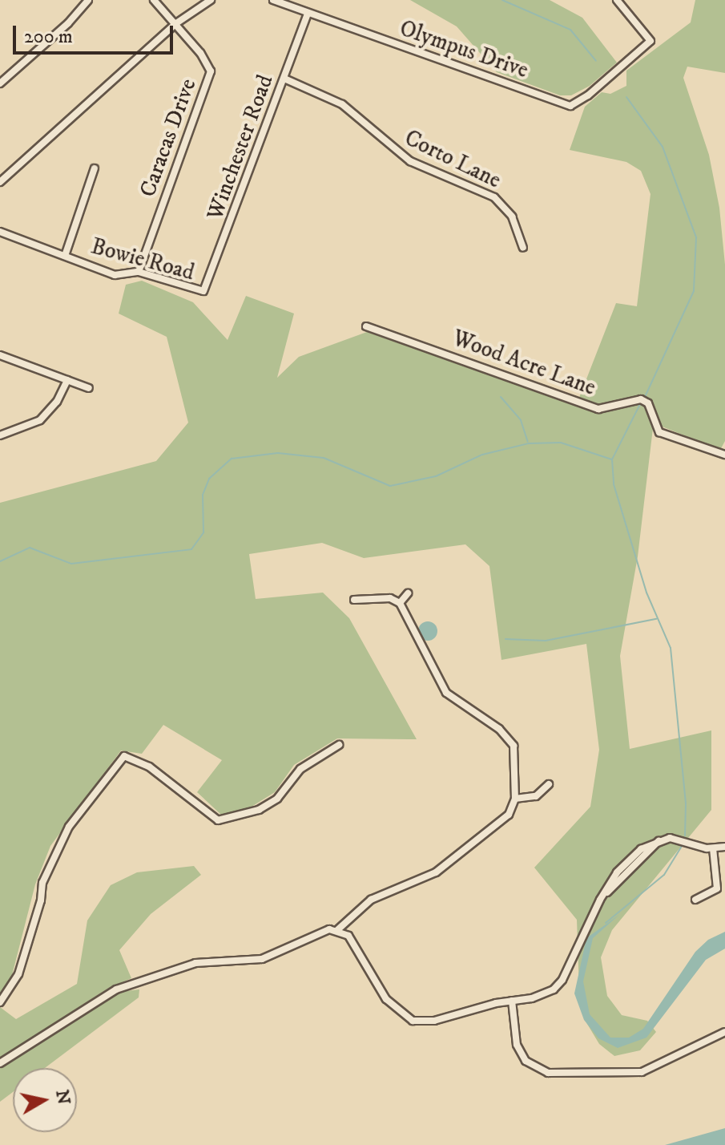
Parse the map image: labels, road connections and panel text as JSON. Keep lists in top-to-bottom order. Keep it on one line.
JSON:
{"streets":{"street":["Olympus Drive","Caracas Drive","Winchester Road","Corto Lane","Bowie Road","Wood Acre Lane"]},"crossings":[["Olympus Drive","Winchester Road"],["Caracas Drive","Bowie Road"],["Winchester Road","Corto Lane"],["Winchester Road","Bowie Road"]],"scale_bar":"200 m","north":"right"}
